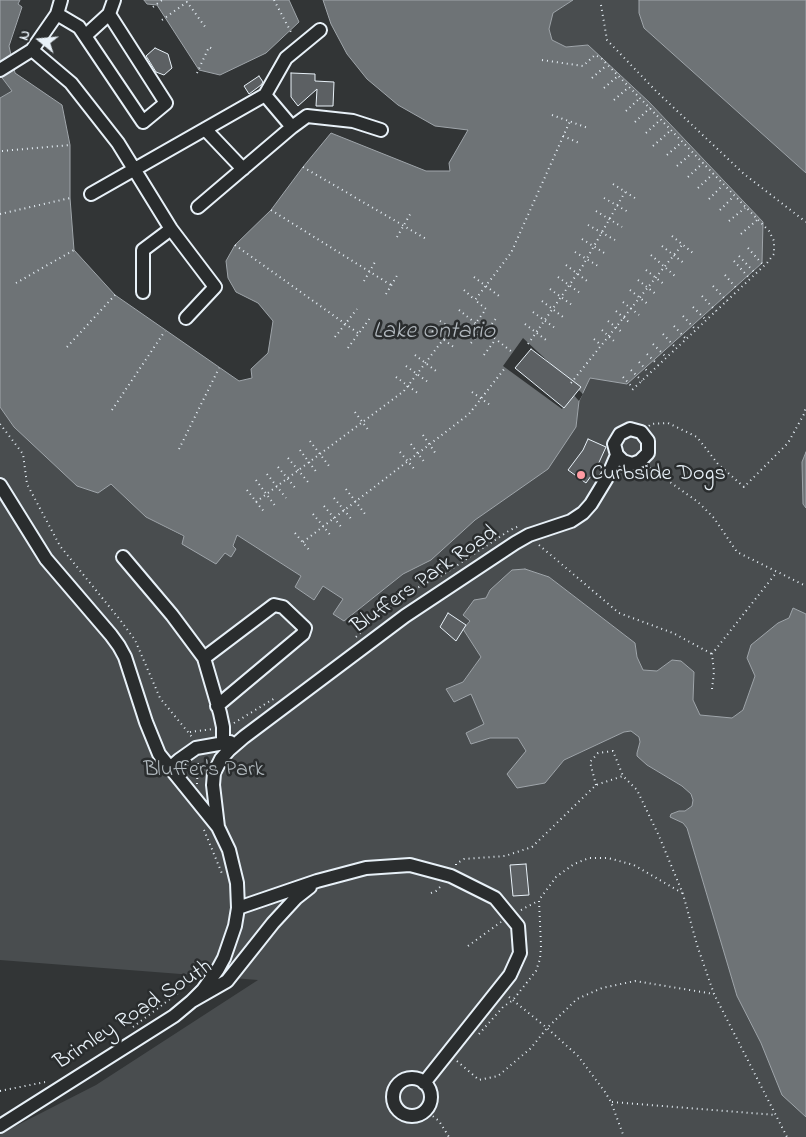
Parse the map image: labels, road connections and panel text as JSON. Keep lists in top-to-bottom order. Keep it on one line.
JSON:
{"streets":{"street":["Bluffers Park Road","Brimley Road South"]},"crossings":[["Bluffers Park Road","Brimley Road South"]],"water":["Lake Ontario"],"parks":["Bluffer's Park"],"places":["Curbside Dogs"],"north":"left"}
